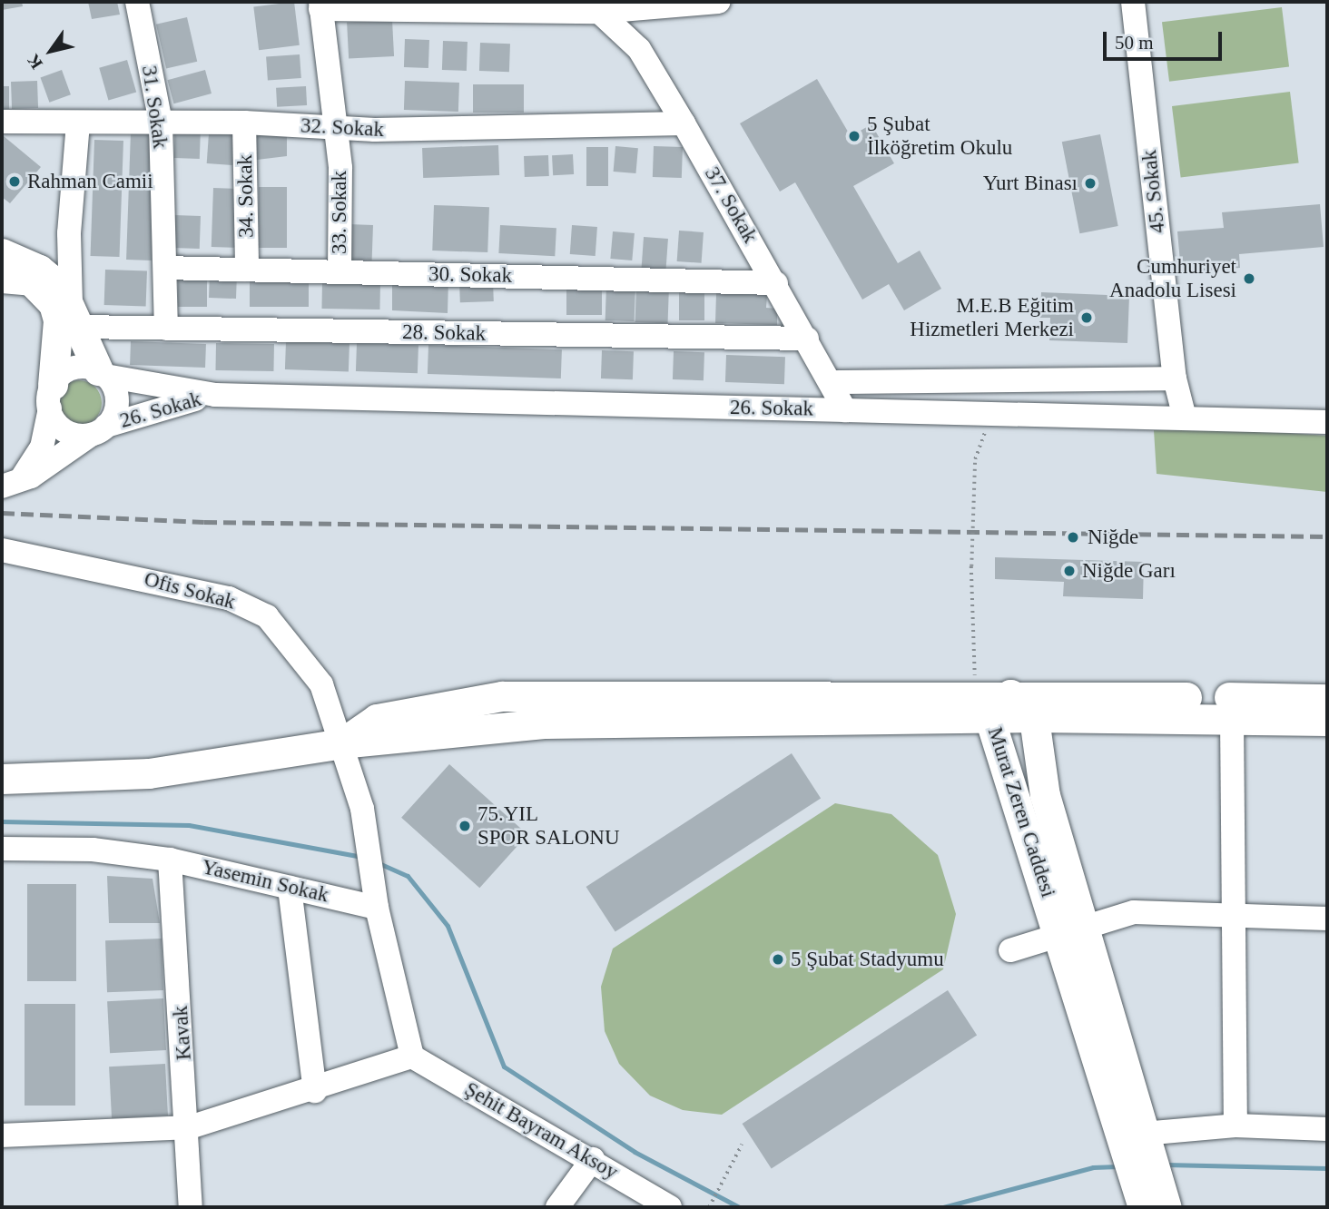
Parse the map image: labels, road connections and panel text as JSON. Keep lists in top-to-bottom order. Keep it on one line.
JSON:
{"streets":{"main road":["Murat Zeren Caddesi"],"street":["31. Sokak","32. Sokak","45. Sokak","34. Sokak","37. Sokak","33. Sokak","30. Sokak","28. Sokak","26. Sokak","Ofis Sokak","Yasemin Sokak","Kavak","Şehit Bayram Aksoy"]},"crossings":[["31. Sokak","32. Sokak"],["31. Sokak","30. Sokak"],["31. Sokak","28. Sokak"],["32. Sokak","34. Sokak"],["32. Sokak","37. Sokak"],["32. Sokak","33. Sokak"],["45. Sokak","26. Sokak"],["34. Sokak","30. Sokak"],["37. Sokak","30. Sokak"],["37. Sokak","28. Sokak"],["37. Sokak","26. Sokak"],["33. Sokak","30. Sokak"],["Ofis Sokak","Yasemin Sokak"],["Yasemin Sokak","Kavak"]],"places":["5 Şubat İlköğretim Okulu","Rahman Camii","Yurt Binası","Cumhuriyet Anadolu Lisesi","M.E.B Eğitim Hizmetleri Merkezi","Niğde","Niğde Garı","75.YIL SPOR SALONU","5 Şubat Stadyumu"],"scale_bar":"50 m","north":"bottom left"}
